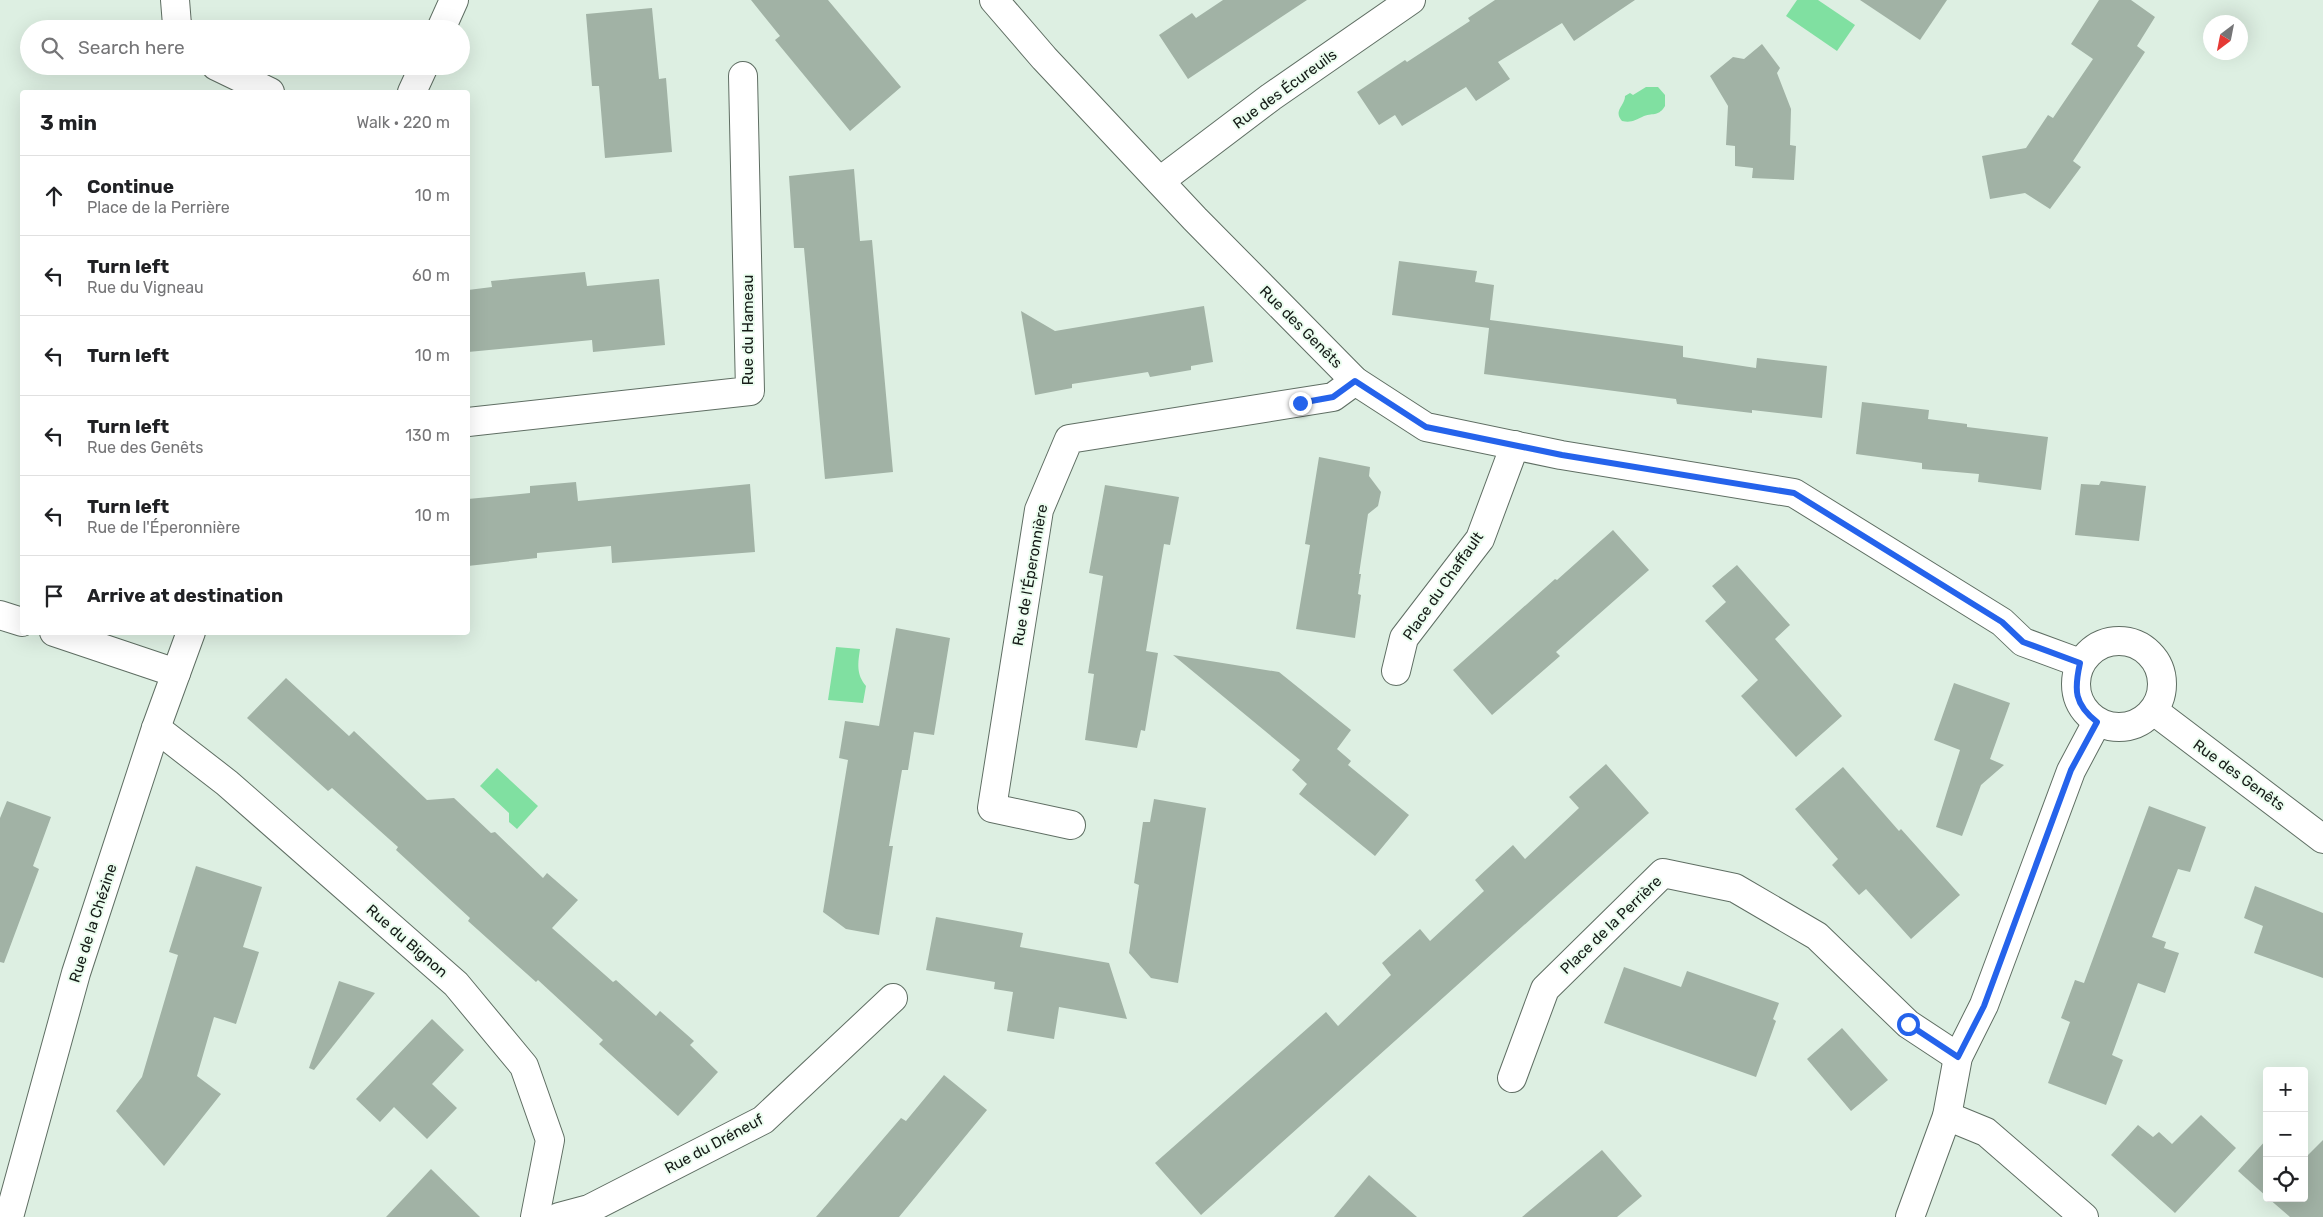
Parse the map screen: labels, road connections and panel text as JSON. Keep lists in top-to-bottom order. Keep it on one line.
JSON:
{"streets":{"street":["Rue des Écureuils","Rue des Genêts","Rue du Hameau","Rue de l'Éperonnière","Place du Chaffault","Rue de la Chézine","Place de la Perrière","Rue du Bignon","Rue du Dréneuf"]},"crossings":[["Rue des Écureuils","Rue des Genêts"],["Rue des Genêts","Rue de l'Éperonnière"],["Rue des Genêts","Place du Chaffault"],["Rue de la Chézine","Rue du Bignon"]],"north":"bottom left","page":{"search":"Search here","heading":["3 min","Walk · 220 m"],"list":[["Continue","Place de la Perrière","10 m"],["Turn left","Rue du Vigneau","60 m"],["Turn left","10 m"],["Turn left","Rue des Genêts","130 m"],["Turn left","Rue de l'Éperonnière","10 m"],"Arrive at destination"],"map_buttons":["+","−"]}}
